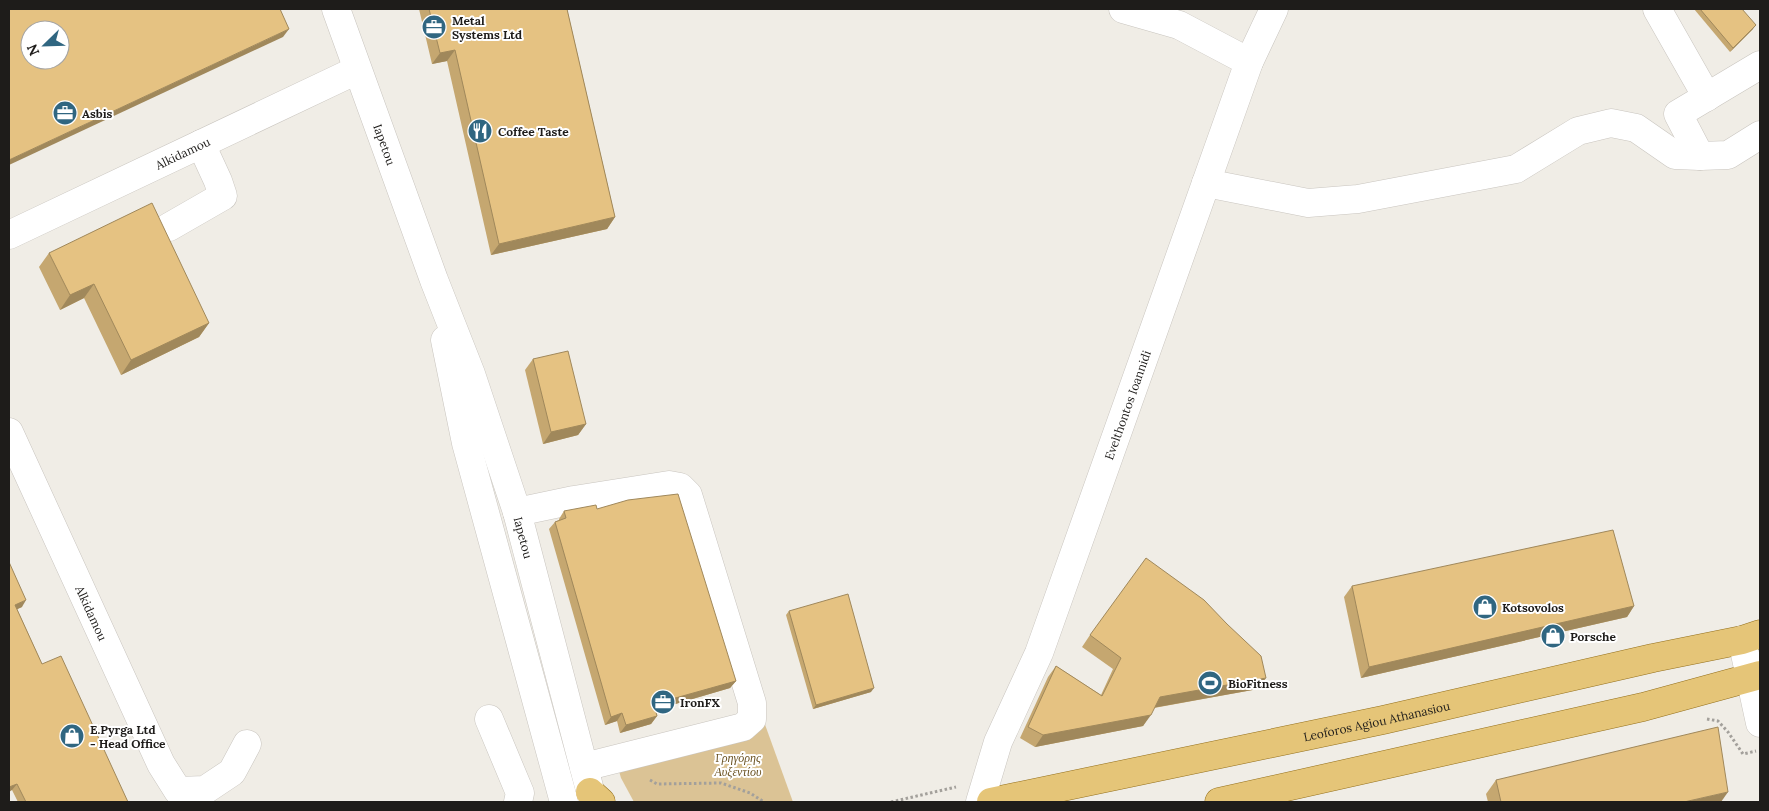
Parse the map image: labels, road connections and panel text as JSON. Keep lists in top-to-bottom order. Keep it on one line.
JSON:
{"streets":{"main road":["Leoforos Agiou Athanasiou"],"street":["Iapetou","Alkidamou","Evelthontos Ioannidi"]},"crossings":[["Iapetou","Alkidamou"]],"parks":["Γρηγόρης Αυξεντίου"],"places":{"office":["Metal Systems Ltd","Asbis","IronFX"],"restaurant":["Coffee Taste"],"shop":["Kotsovolos","Porsche","E.Pyrga Ltd - Head Office"],"sports":["BioFitness"]},"north":"bottom left"}
